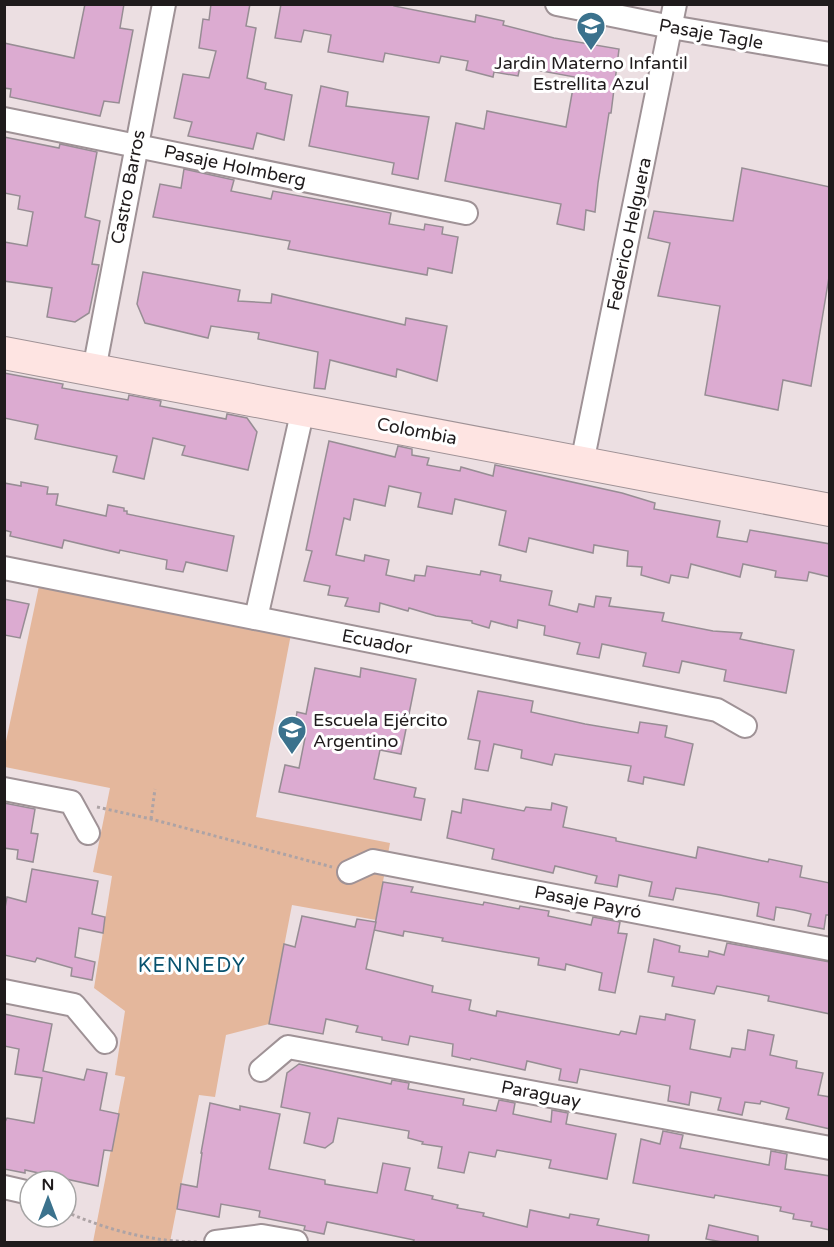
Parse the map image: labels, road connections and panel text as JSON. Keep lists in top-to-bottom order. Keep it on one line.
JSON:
{"streets":{"street":["Pasaje Tagle","Pasaje Holmberg","Castro Barros","Federico Helguera","Colombia","Ecuador","Pasaje Payró","Paraguay"]},"crossings":[["Pasaje Tagle","Federico Helguera"],["Pasaje Holmberg","Castro Barros"],["Castro Barros","Colombia"],["Federico Helguera","Colombia"]],"districts":["KENNEDY"],"places":{"school or university":["Jardin Materno Infantil Estrellita Azul","Escuela Ejército Argentino"]},"north":"top"}
